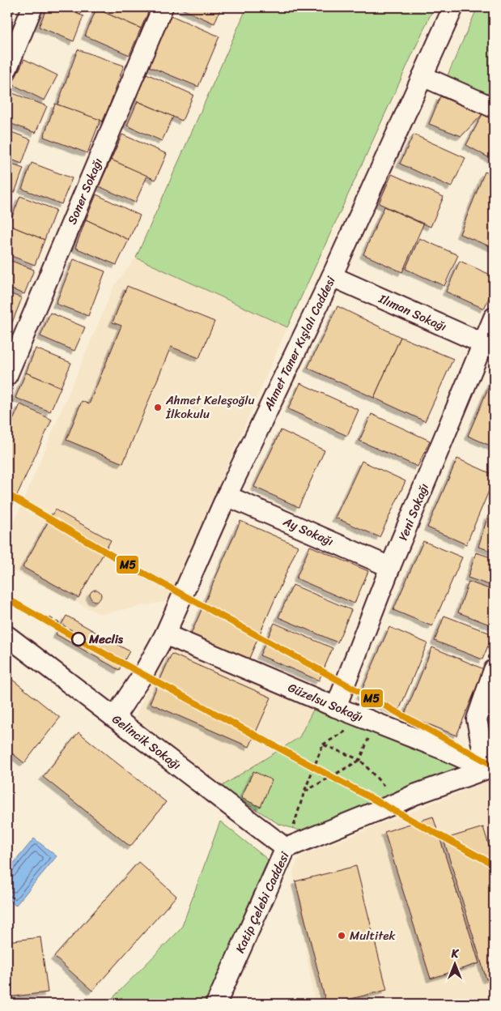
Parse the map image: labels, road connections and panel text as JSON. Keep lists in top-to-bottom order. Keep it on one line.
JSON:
{"streets":{"street":["Soner Sokağı","Ilıman Sokağı","Ahmet Taner Kışlalı Caddesi","Yeni Sokağı","Ay Sokağı","Güzelsu Sokağı","Gelincik Sokağı","Katip Çelebi Caddesi"]},"crossings":[["Ilıman Sokağı","Ahmet Taner Kışlalı Caddesi"],["Ilıman Sokağı","Yeni Sokağı"],["Ahmet Taner Kışlalı Caddesi","Ay Sokağı"],["Ahmet Taner Kışlalı Caddesi","Güzelsu Sokağı"],["Ahmet Taner Kışlalı Caddesi","Gelincik Sokağı"],["Yeni Sokağı","Ay Sokağı"],["Yeni Sokağı","Güzelsu Sokağı"],["Güzelsu Sokağı","Katip Çelebi Caddesi"],["Gelincik Sokağı","Katip Çelebi Caddesi"]],"places":["Ahmet Keleşoğlu İlkokulu","Meclis","Multitek"],"lines":["transit line M5"],"north":"top"}
